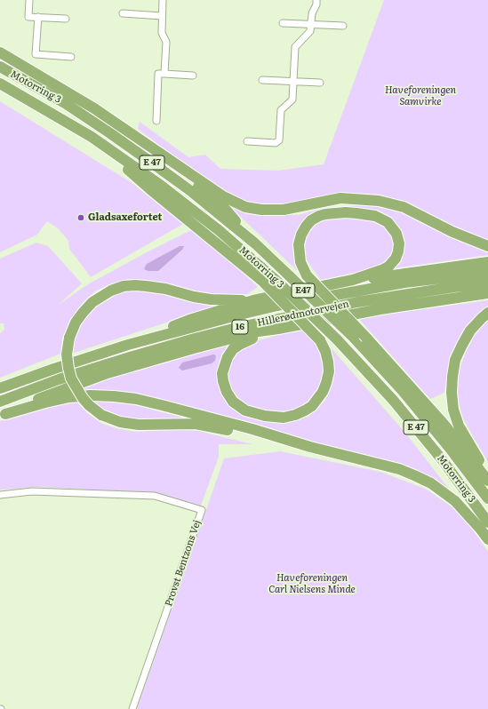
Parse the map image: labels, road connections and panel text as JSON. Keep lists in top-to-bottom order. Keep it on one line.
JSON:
{"streets":{"highway":["Motorring 3","E 47","E47","Hillerødmotorvejen","16"],"street":["Provst Bentzons Vej"]},"parks":["Haveforeningen Samvirke","Haveforeningen Carl Nielsens Minde"],"places":["Gladsaxefortet"]}
